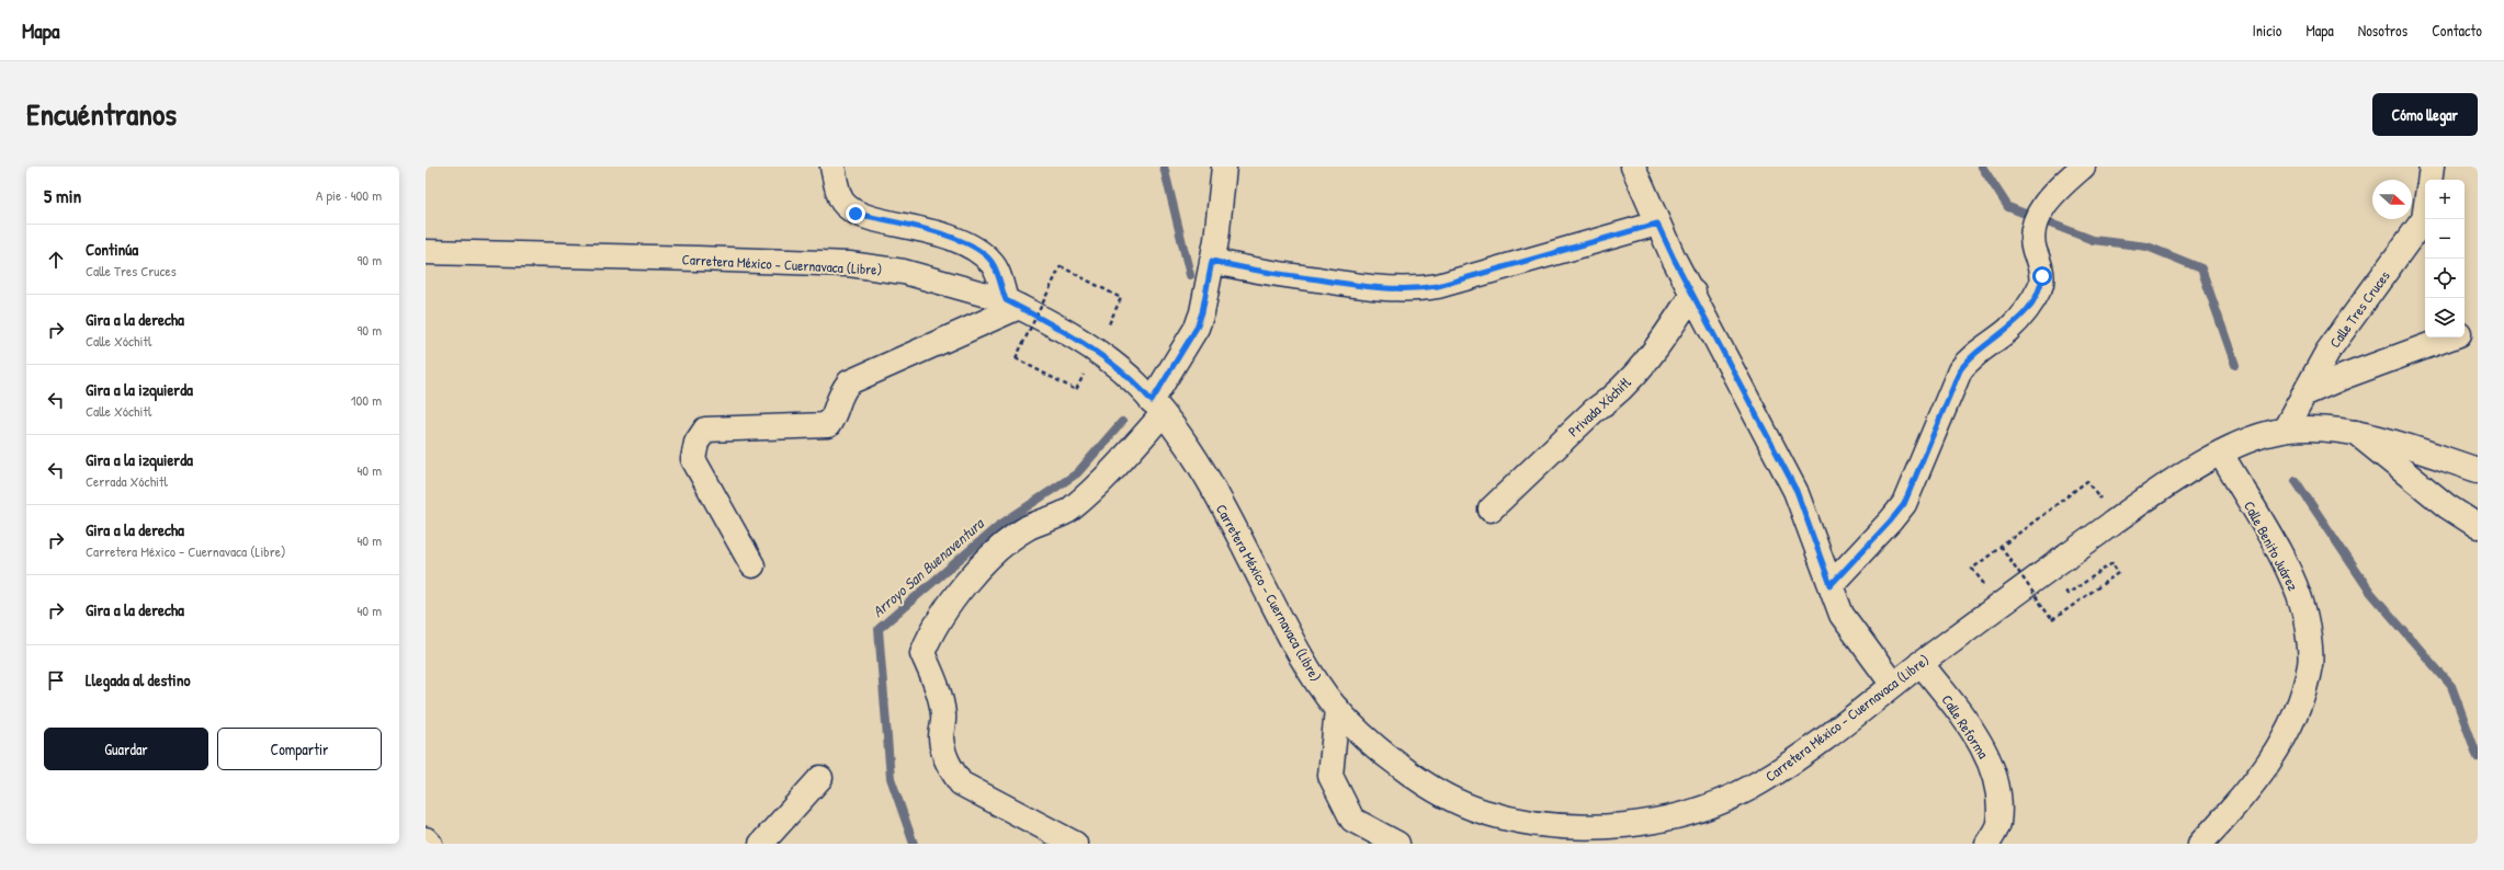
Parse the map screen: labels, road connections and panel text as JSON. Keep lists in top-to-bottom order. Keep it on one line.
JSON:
{"streets":{"street":["Carretera México - Cuernavaca (Libre)","Calle Tres Cruces","Privada Xóchitl","Calle Benito Juárez","Calle Reforma"]},"crossings":[["Carretera México - Cuernavaca (Libre)","Calle Tres Cruces"],["Carretera México - Cuernavaca (Libre)","Calle Benito Juárez"],["Carretera México - Cuernavaca (Libre)","Calle Reforma"]],"water":["Arroyo San Buenaventura"],"north":"right","page":{"header":"Mapa","nav":["Inicio","Mapa","Nosotros","Contacto"],"title":"Encuéntranos","buttons":["Cómo llegar",["Guardar","Compartir"]],"heading":["5 min","A pie · 400 m"],"map_buttons":["+","−"],"list":[["Continúa","Calle Tres Cruces","90 m"],["Gira a la derecha","Calle Xóchitl","90 m"],["Gira a la izquierda","Calle Xóchitl","100 m"],["Gira a la izquierda","Cerrada Xóchitl","40 m"],["Gira a la derecha","Carretera México - Cuernavaca (Libre)","40 m"],["Gira a la derecha","40 m"],"Llegada al destino"]}}
